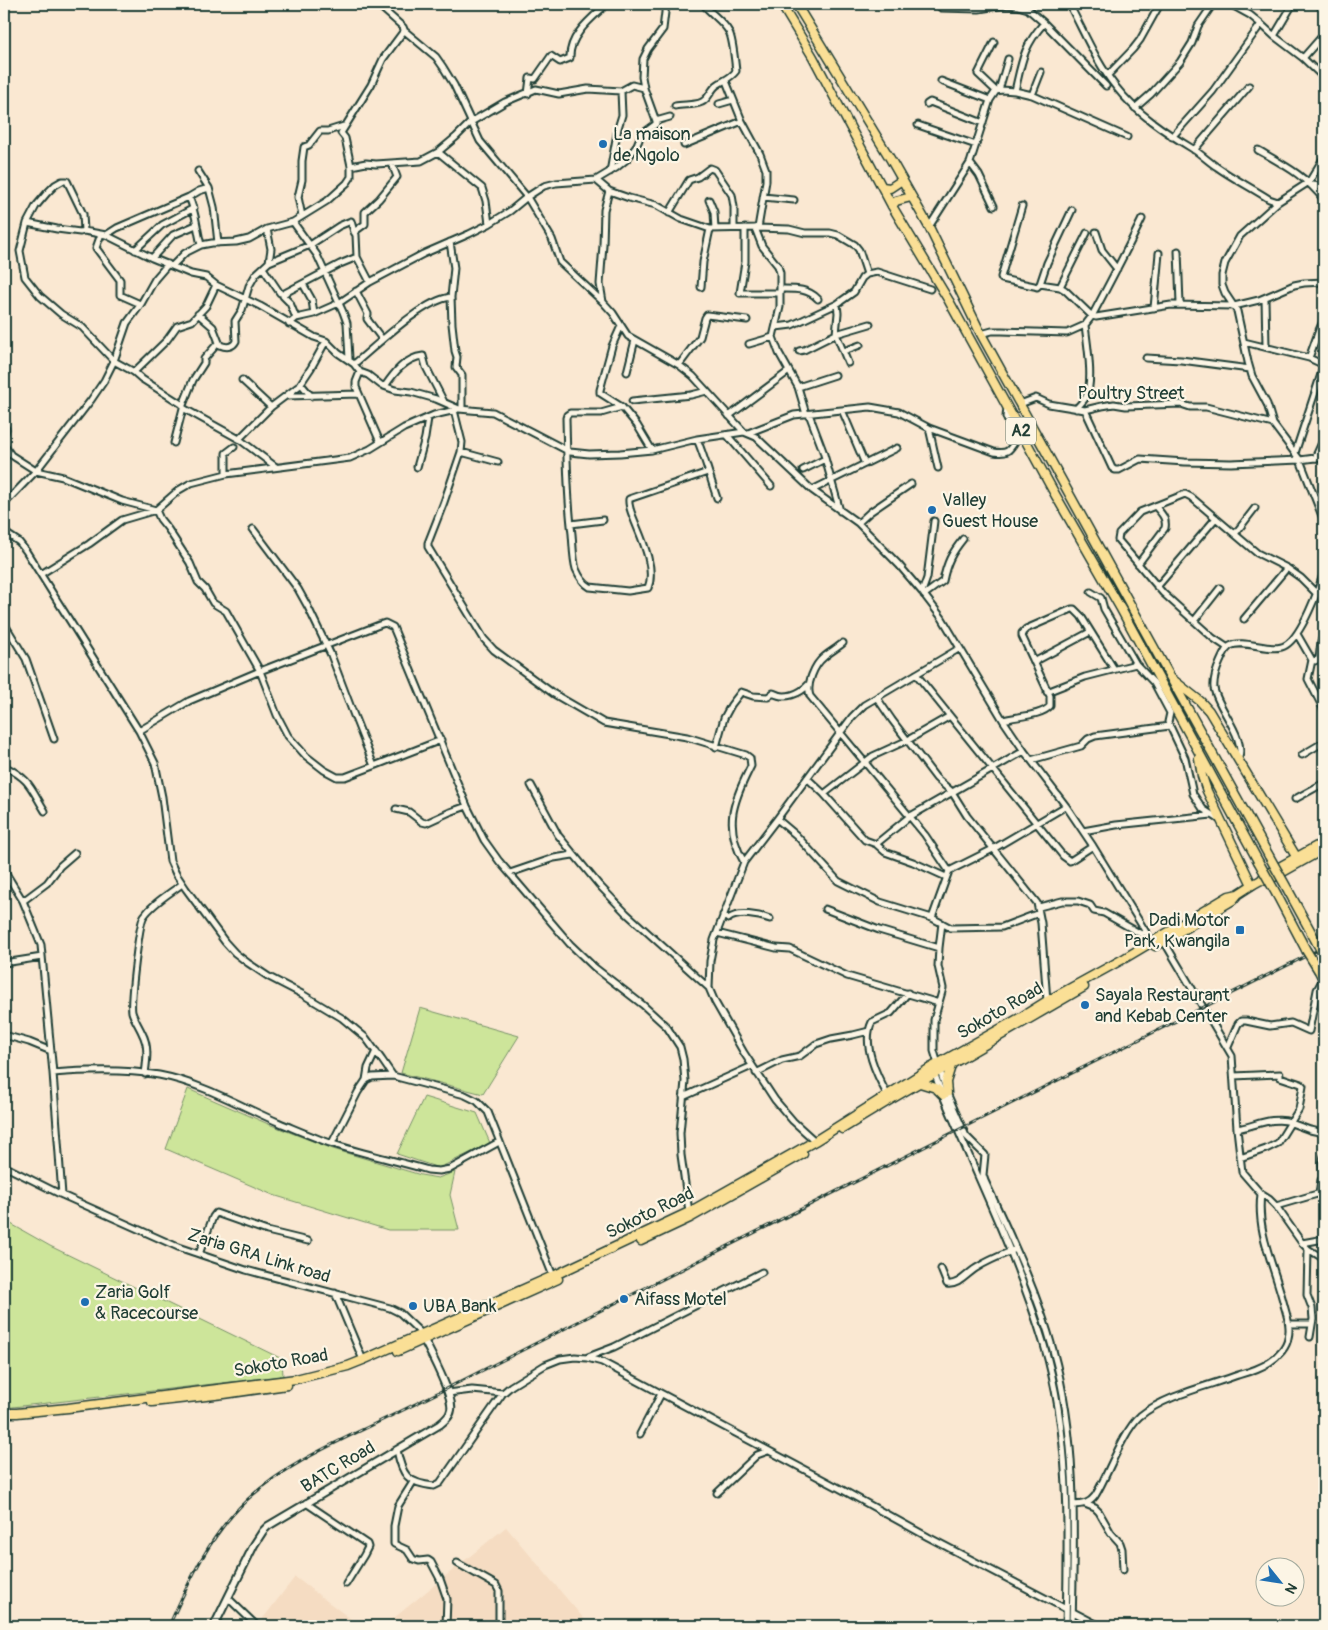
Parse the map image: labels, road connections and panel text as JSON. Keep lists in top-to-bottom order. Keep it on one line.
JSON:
{"streets":{"main road":["A2","Sokoto Road"],"street":["Poultry Street","Zaria GRA Link road","BATC Road"]},"crossings":[["Poultry Street","A2"],["Sokoto Road","Zaria GRA Link road"],["Sokoto Road","BATC Road"],["Zaria GRA Link road","BATC Road"]],"places":{"other":["La maison de Ngolo","Valley Guest House","Sayala Restaurant and Kebab Center","Aifass Motel","Zaria Golf & Racecourse","UBA Bank"],"transit":["Dadi Motor Park, Kwangila"]},"north":"bottom right"}
